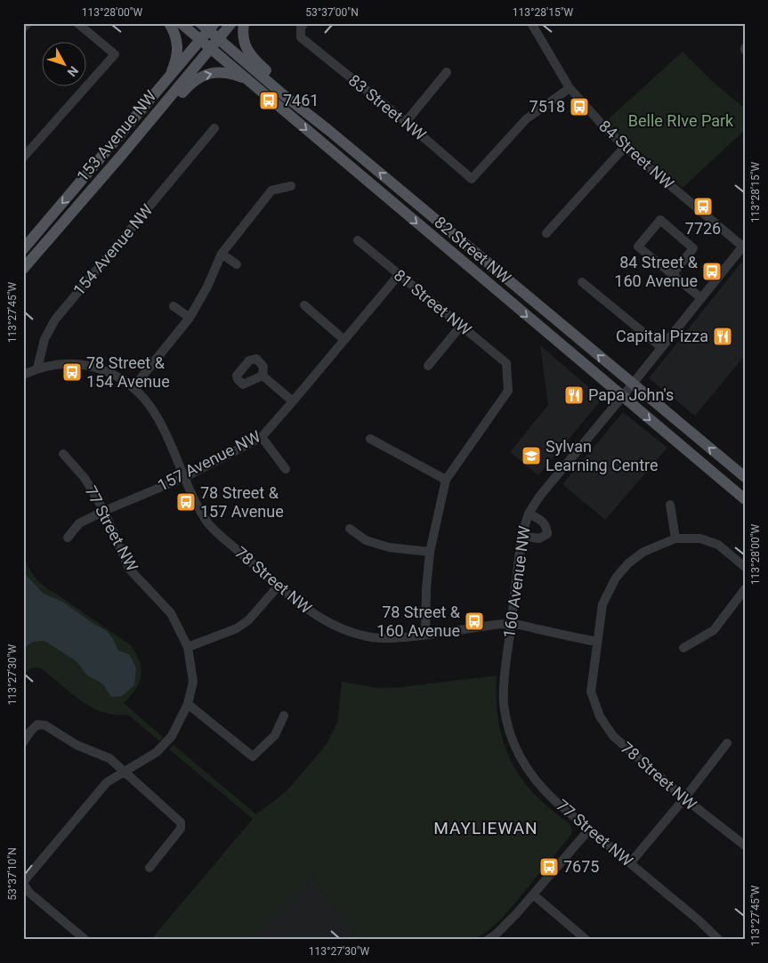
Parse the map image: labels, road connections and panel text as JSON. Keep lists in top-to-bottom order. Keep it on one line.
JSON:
{"streets":{"main road":["153 Avenue NW","82 Street NW"],"street":["83 Street NW","84 Street NW","154 Avenue NW","81 Street NW","157 Avenue NW","77 Street NW","78 Street NW","160 Avenue NW"]},"crossings":[["83 Street NW","84 Street NW"],["153 Avenue NW","82 Street NW"],["84 Street NW","160 Avenue NW"],["154 Avenue NW","78 Street NW"],["82 Street NW","160 Avenue NW"],["81 Street NW","157 Avenue NW"],["157 Avenue NW","77 Street NW"],["157 Avenue NW","78 Street NW"],["77 Street NW","160 Avenue NW"],["78 Street NW","160 Avenue NW"]],"districts":["MAYLIEWAN"],"parks":["Belle RIve Park"],"places":{"bus stop":["7461","7518","7726","84 Street & 160 Avenue","78 Street & 154 Avenue","78 Street & 157 Avenue","78 Street & 160 Avenue","7675"],"restaurant":["Capital Pizza","Papa John's"],"school or university":["Sylvan Learning Centre"]},"north":"bottom right","coordinates":["113°28'00\"W","53°37'00\"N","113°28'15\"W","113°27'45\"W","113°27'30\"W","53°37'10\"N"]}
